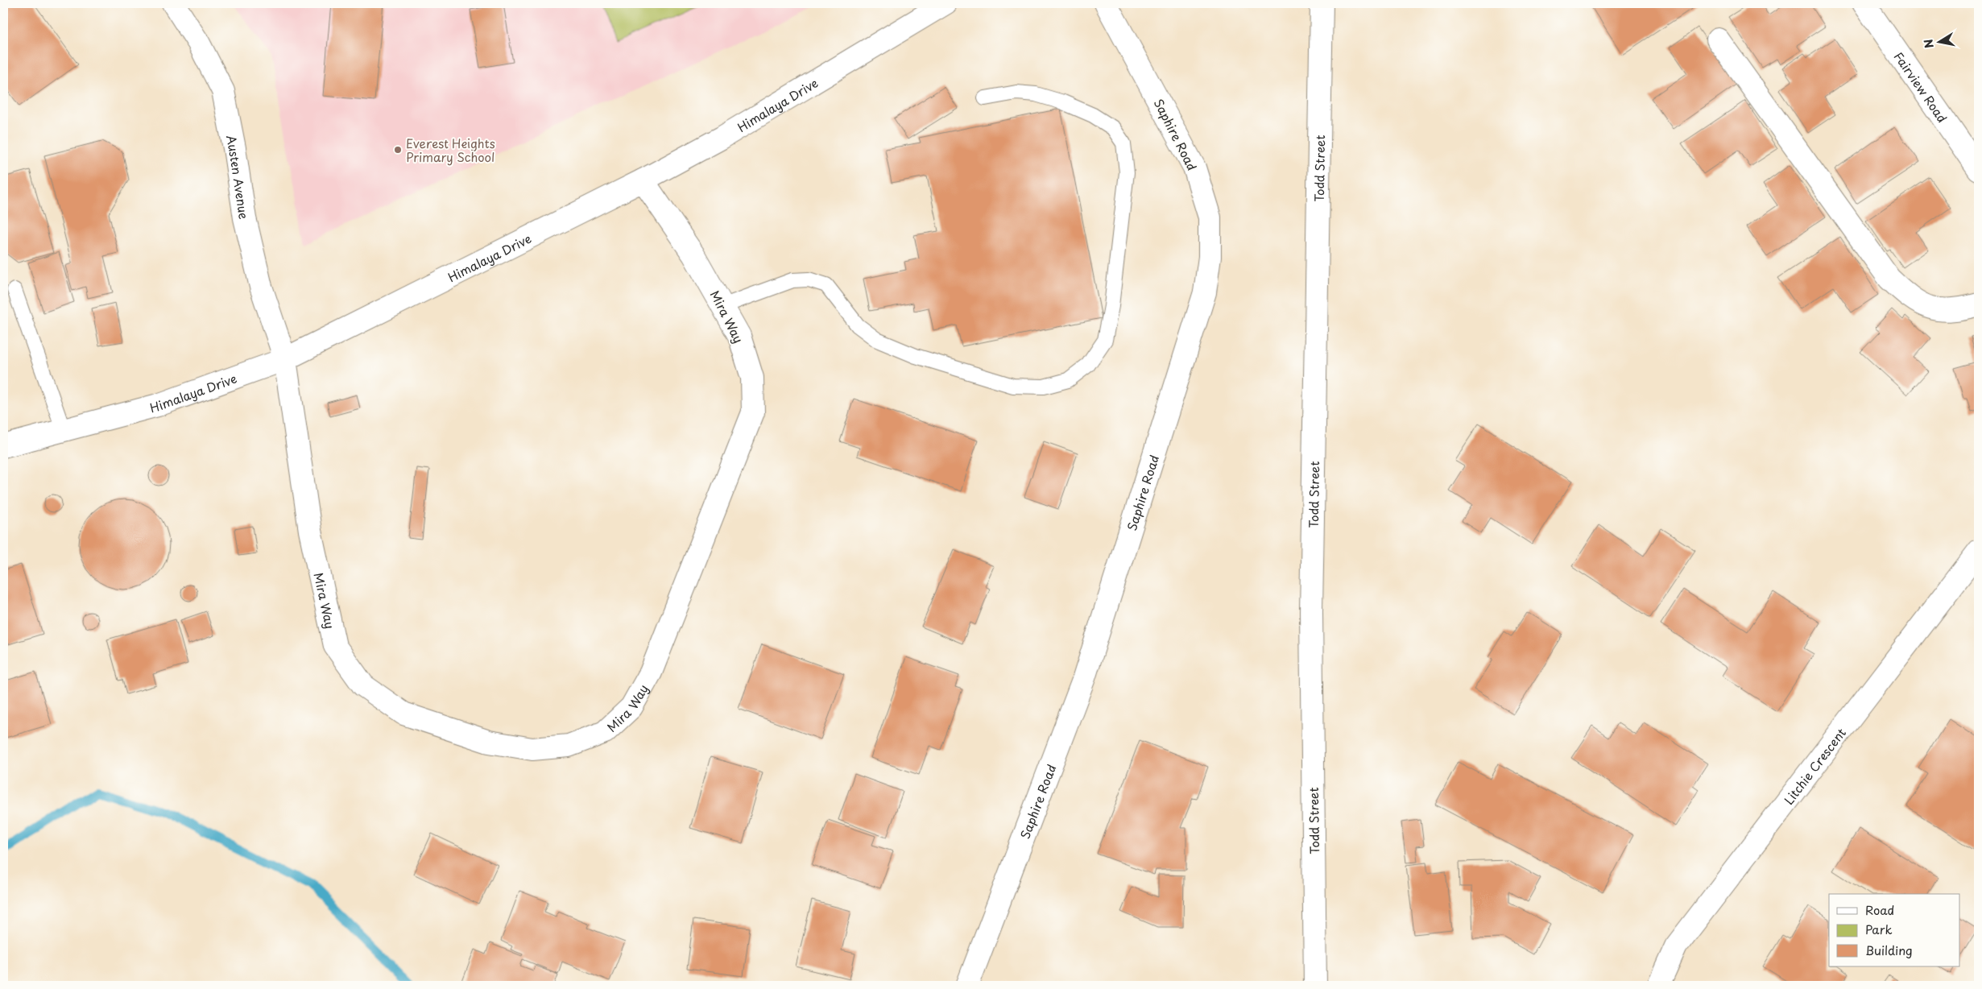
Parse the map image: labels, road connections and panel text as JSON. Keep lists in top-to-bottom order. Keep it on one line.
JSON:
{"streets":{"street":["Fairview Road","Himalaya Drive","Saphire Road","Todd Street","Austen Avenue","Mira Way","Litchie Crescent"]},"crossings":[["Himalaya Drive","Austen Avenue"],["Himalaya Drive","Mira Way"],["Austen Avenue","Mira Way"]],"places":["Everest Heights Primary School"],"legend":["Road","Park","Building"],"north":"left"}
